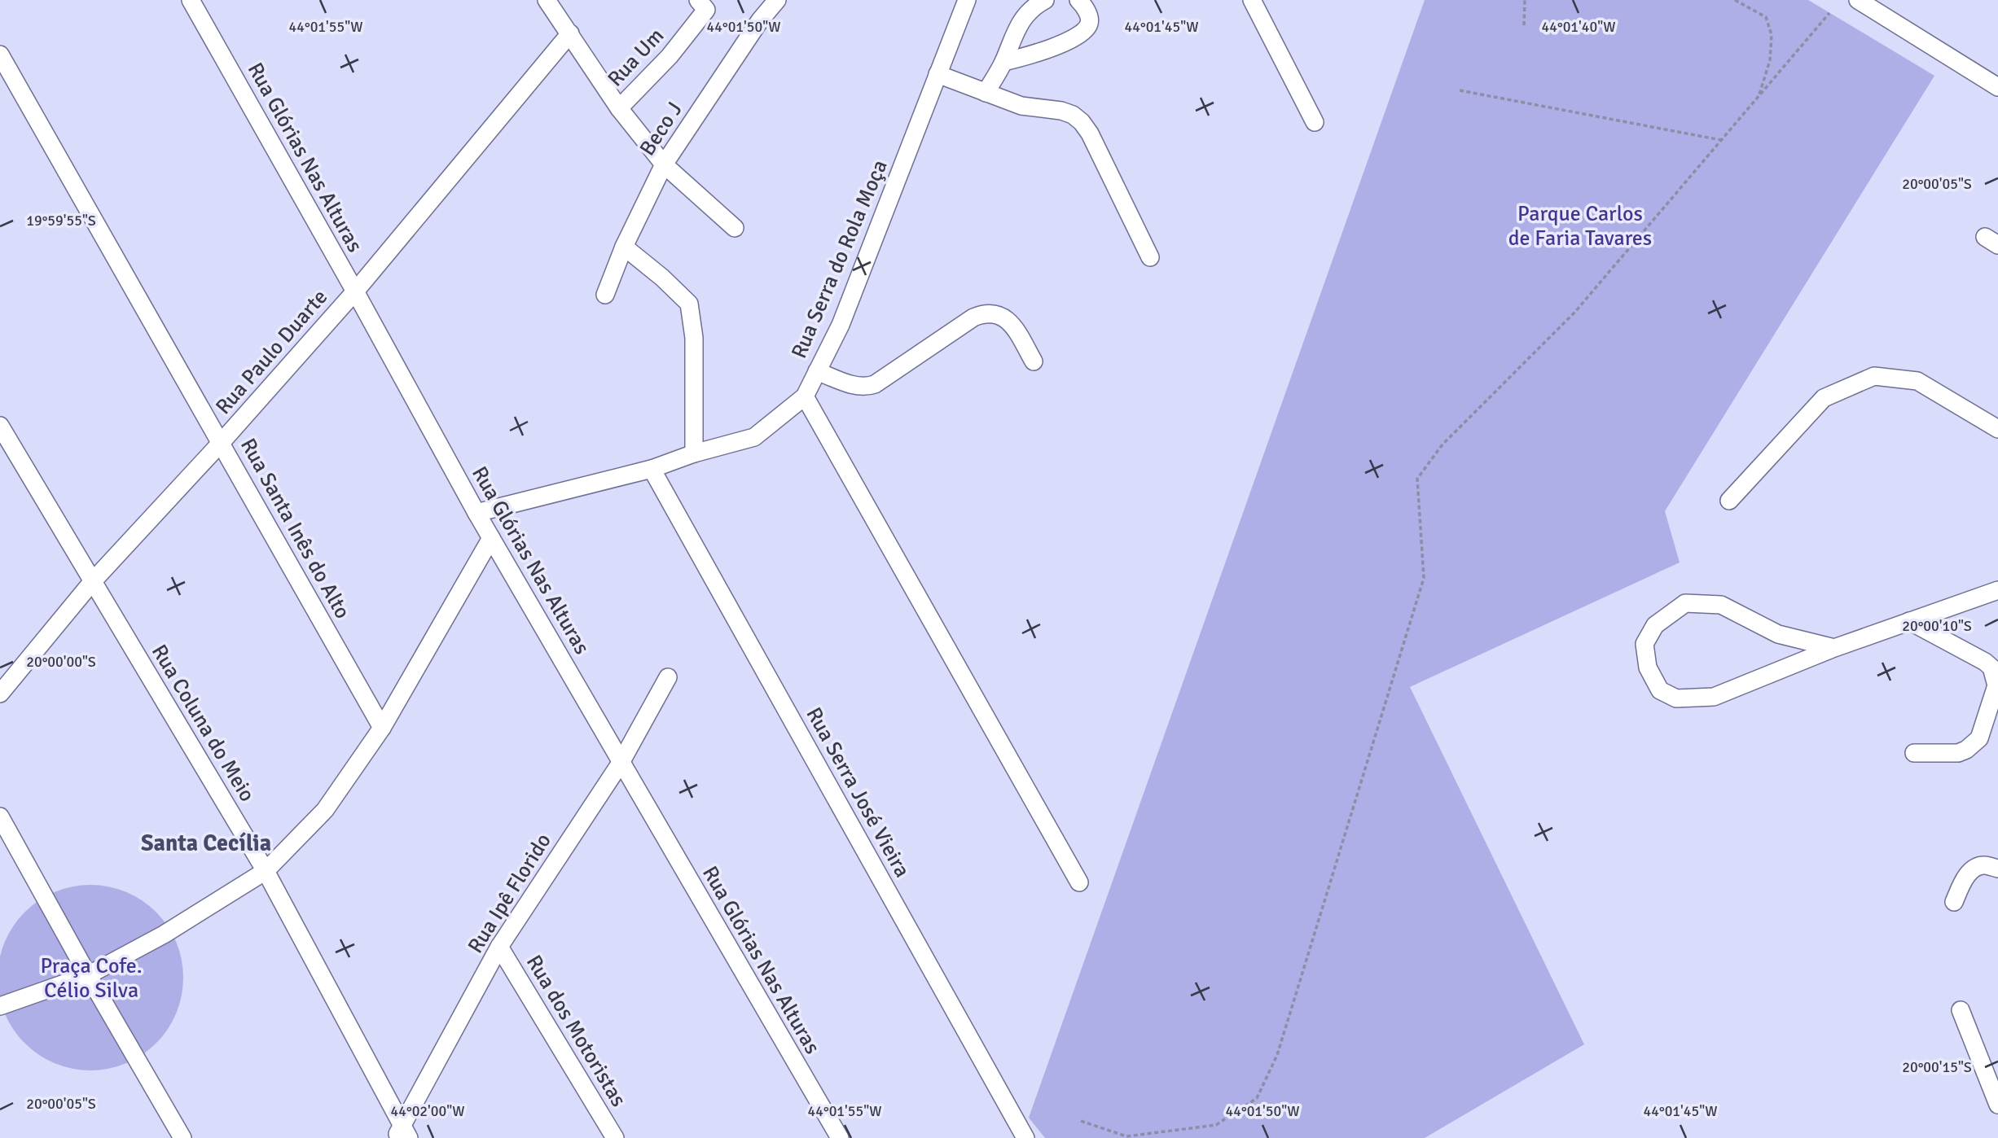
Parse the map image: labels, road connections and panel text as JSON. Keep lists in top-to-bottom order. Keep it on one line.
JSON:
{"streets":{"street":["Rua Um","Beco J","Rua Glórias Nas Alturas","Rua Serra do Rola Moça","Rua Paulo Duarte","Rua Santa Inês do Alto","Rua Coluna do Meio","Rua Serra José Vieira","Rua Ipê Florido","Rua dos Motoristas"]},"crossings":[["Rua Glórias Nas Alturas","Rua Serra do Rola Moça"],["Rua Glórias Nas Alturas","Rua Paulo Duarte"],["Rua Glórias Nas Alturas","Rua Ipê Florido"],["Rua Serra do Rola Moça","Rua Serra José Vieira"],["Rua Paulo Duarte","Rua Santa Inês do Alto"],["Rua Paulo Duarte","Rua Coluna do Meio"],["Rua Coluna do Meio","Rua Ipê Florido"],["Rua Ipê Florido","Rua dos Motoristas"]],"districts":["Santa Cecília"],"parks":["Parque Carlos de Faria Tavares","Praça Cofe. Célio Silva"],"coordinates":["44°01'55\"W","44°01'50\"W","44°01'45\"W","44°01'40\"W","20°00'05\"S","19°59'55\"S","20°00'10\"S","20°00'00\"S","20°00'15\"S","44°02'00\"W"]}
